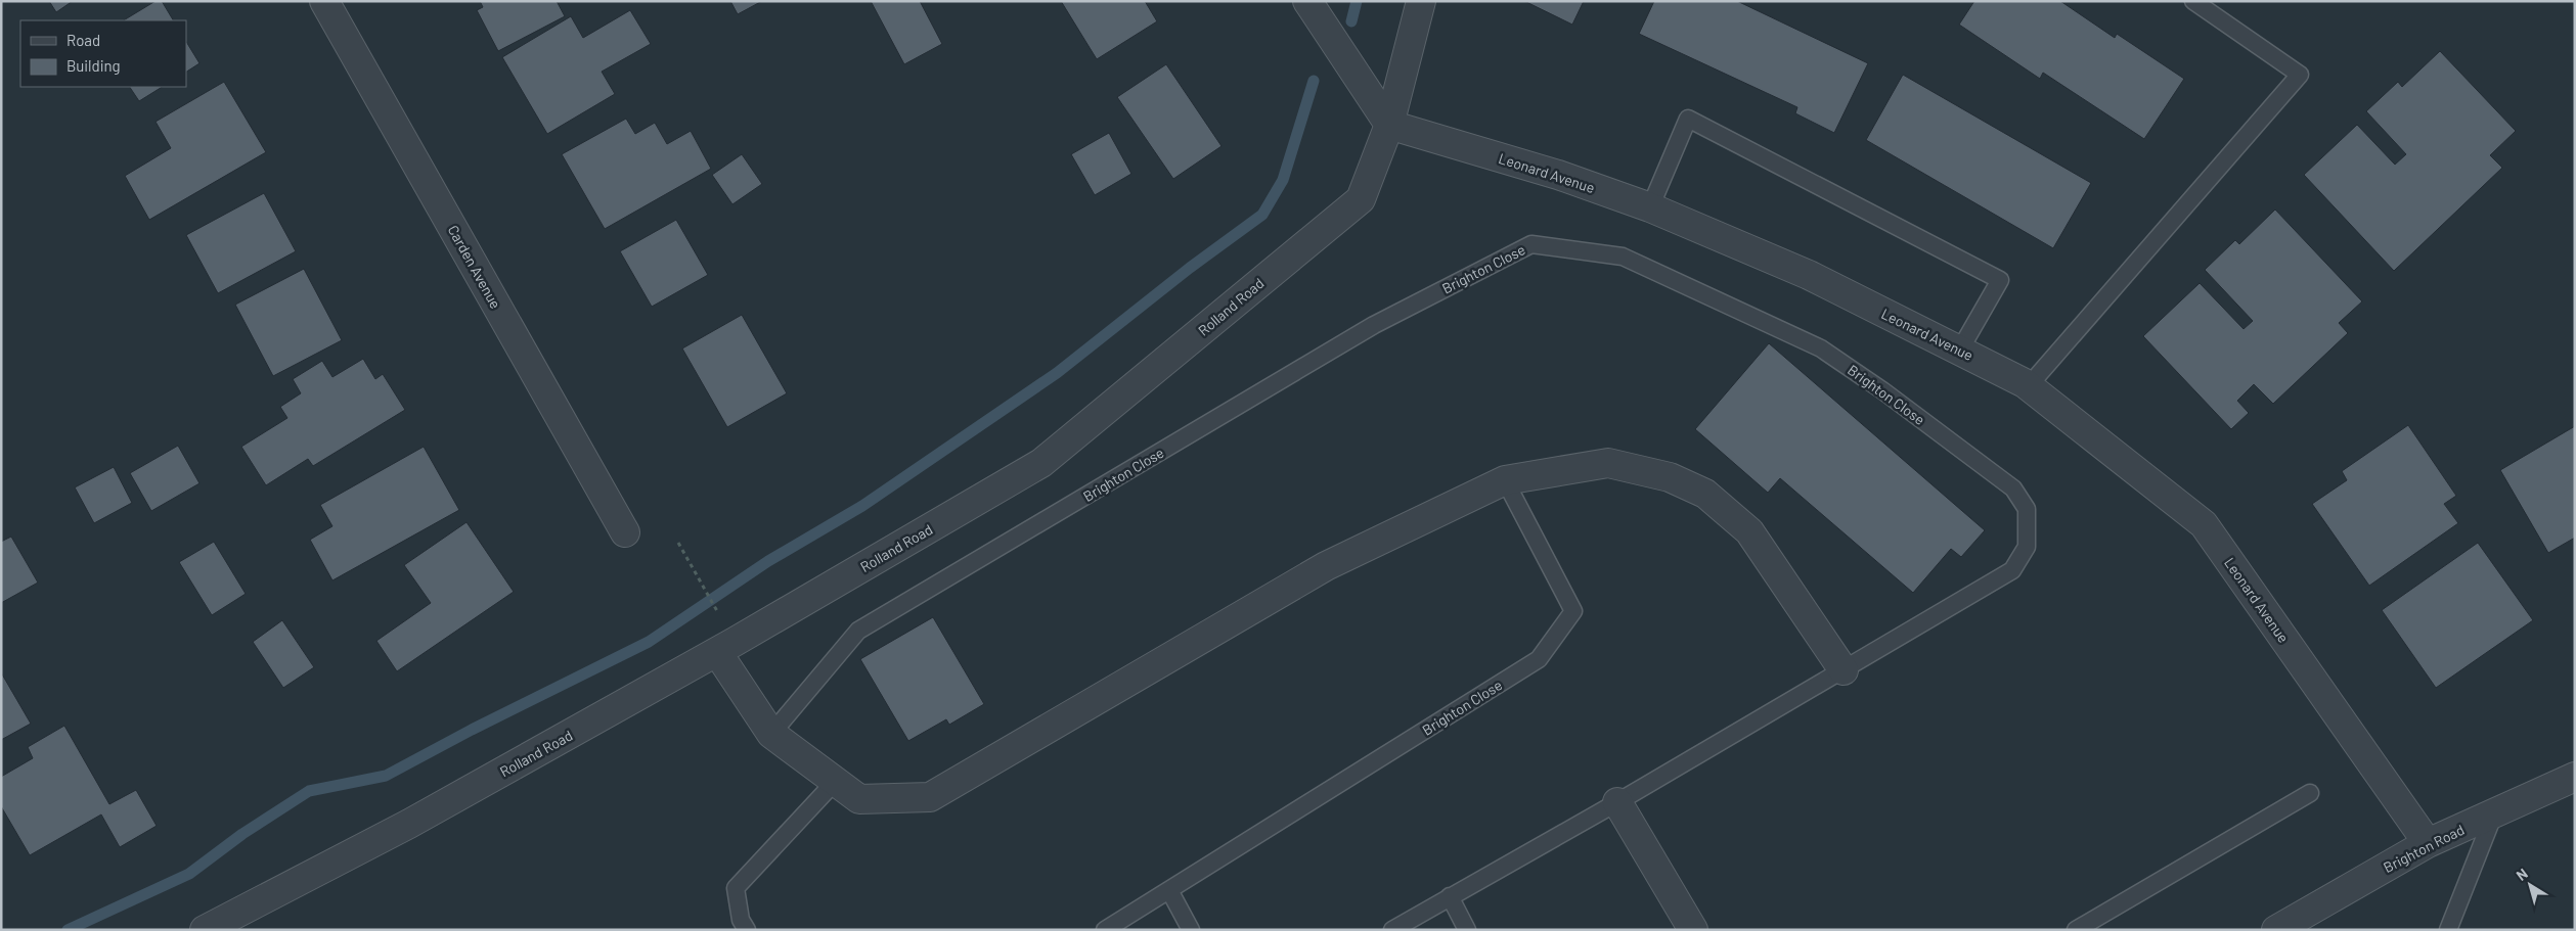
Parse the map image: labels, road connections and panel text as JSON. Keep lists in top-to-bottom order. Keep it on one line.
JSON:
{"streets":{"street":["Leonard Avenue","Carden Avenue","Rolland Road","Brighton Road"],"lane":["Brighton Close"]},"crossings":[["Leonard Avenue","Rolland Road"],["Leonard Avenue","Brighton Road"]],"legend":["Road","Building"],"north":"top left"}
